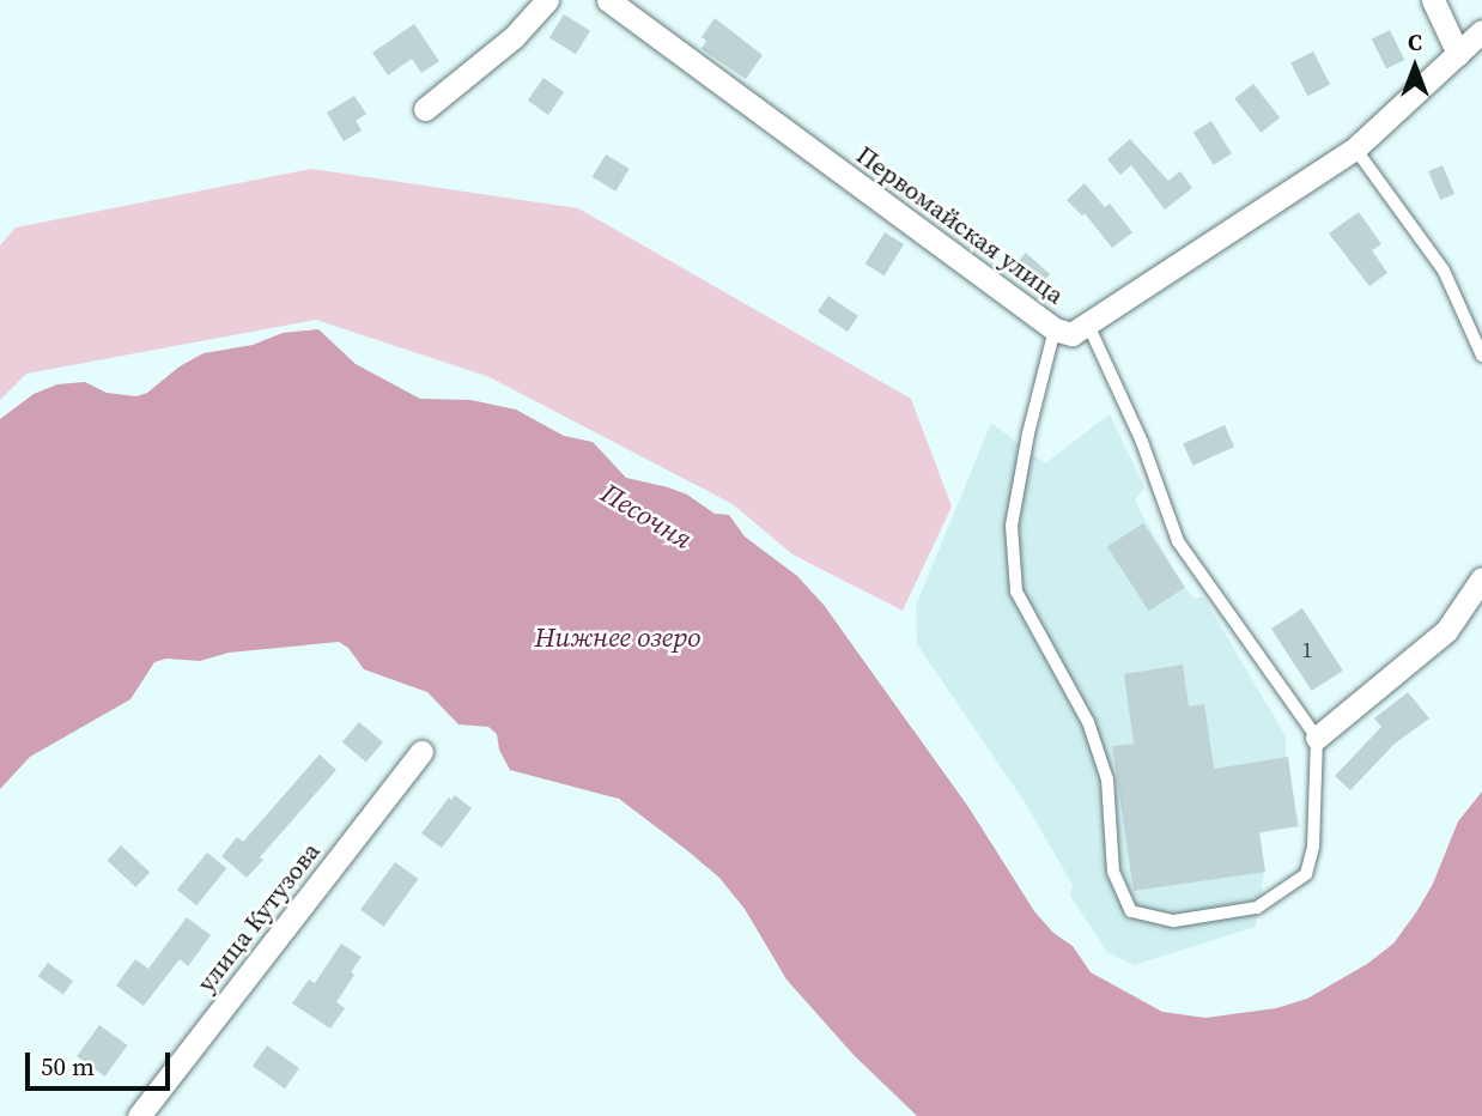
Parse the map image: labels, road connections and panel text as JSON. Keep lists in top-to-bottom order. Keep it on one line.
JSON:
{"streets":{"street":["Первомайская улица","улица Кутузова"]},"water":["Песочня","Нижнее озеро"],"house_numbers":["1"],"scale_bar":"50 m","north":"top"}
